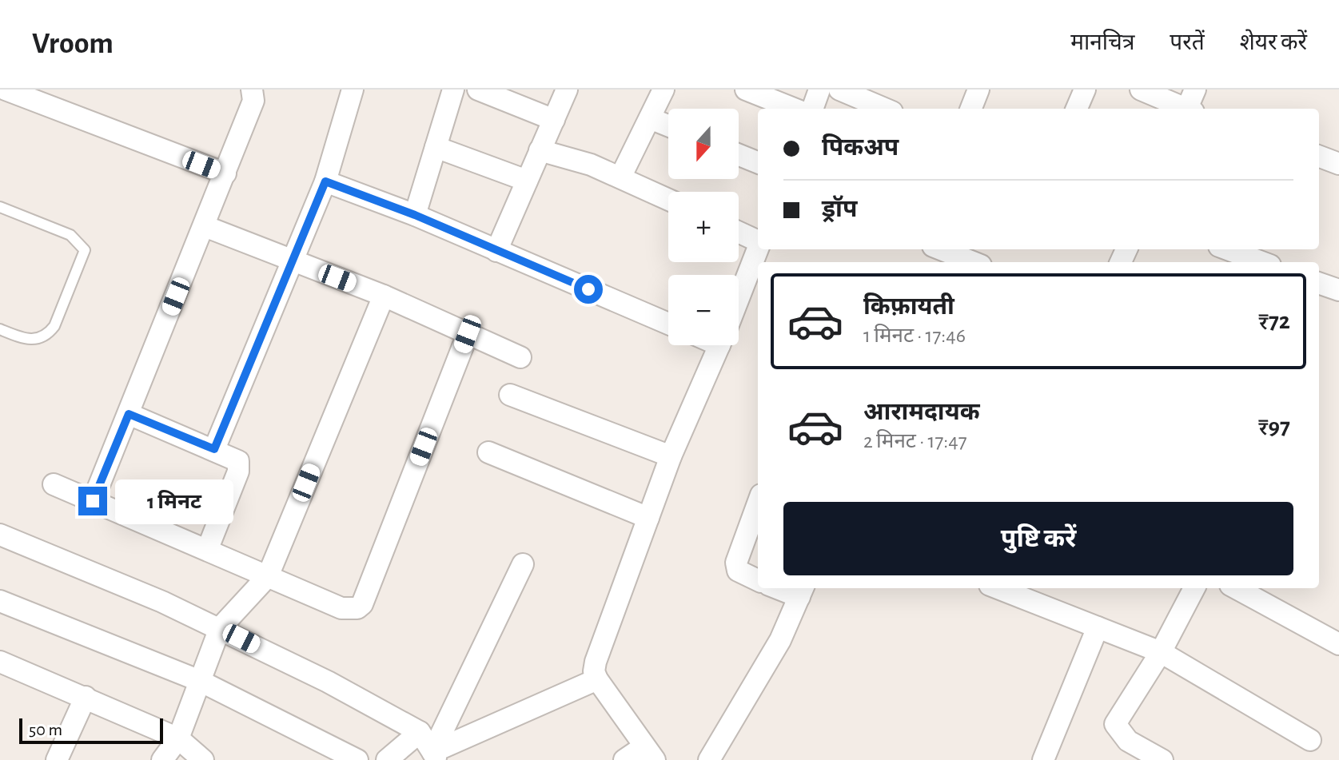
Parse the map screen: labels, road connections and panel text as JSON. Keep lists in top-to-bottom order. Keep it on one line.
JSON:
{"scale_bar":"50 m","north":"bottom","page":{"header":"Vroom","nav":["मानचित्र","परतें","शेयर करें"],"map_buttons":["+","−"],"banner":["पिकअप","ड्रॉप"],"list":[{"name":"किफ़ायती","note":"1 मिनट · 17:46","value":"₹72"},{"name":"आरामदायक","note":"2 मिनट · 17:47","value":"₹97"}],"bubble":"1 मिनट","buttons":"पुष्टि करें","scale":"50 m"}}
